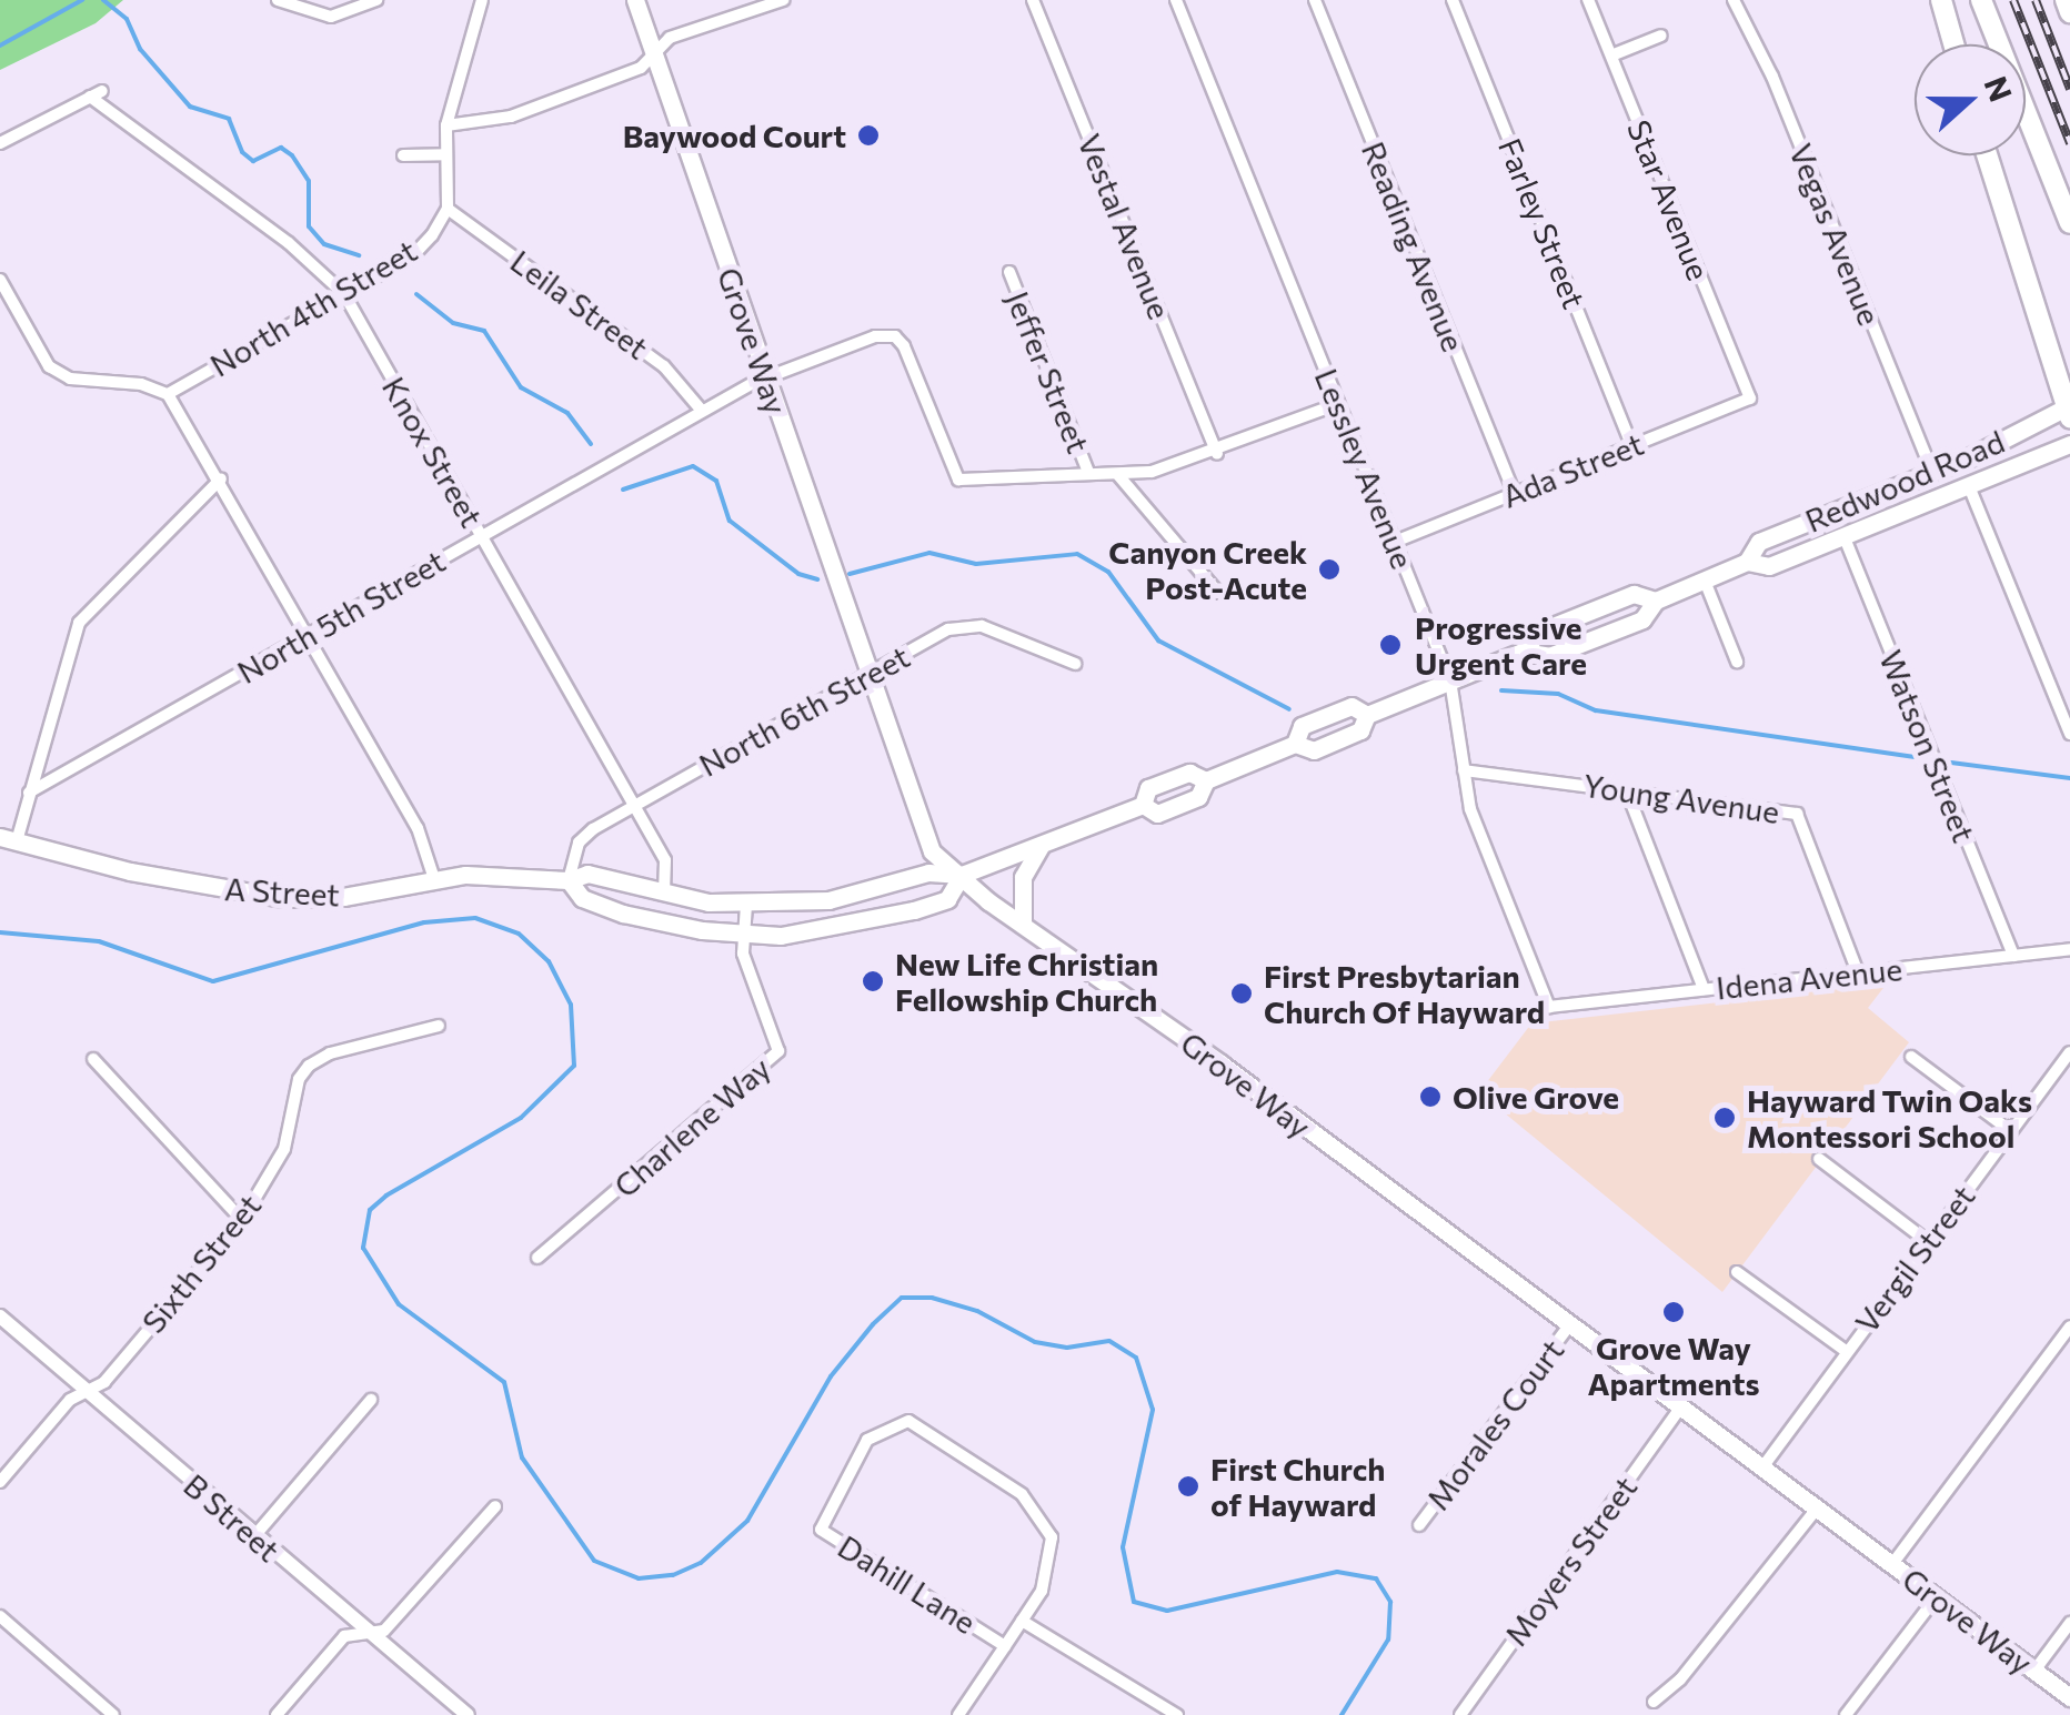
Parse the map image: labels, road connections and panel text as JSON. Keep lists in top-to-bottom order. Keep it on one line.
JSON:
{"streets":{"main road":["Grove Way","Redwood Road","A Street"],"street":["Star Avenue","Farley Street","Vestal Avenue","Vegas Avenue","Reading Avenue","Leila Street","North 4th Street","Jeffer Street","Knox Street","Lessley Avenue","Ada Street","North 5th Street","North 6th Street","Watson Street","Young Avenue","Idena Avenue","Charlene Way","Vergil Street","Sixth Street","Morales Court","B Street","Moyers Street","Dahill Lane"]},"crossings":[["Star Avenue","Ada Street"],["Farley Street","Ada Street"],["Vegas Avenue","Redwood Road"],["Reading Avenue","Ada Street"],["Leila Street","North 4th Street"],["Leila Street","North 5th Street"],["North 4th Street","Knox Street"],["Grove Way","Redwood Road"],["Grove Way","North 5th Street"],["Grove Way","North 6th Street"],["Grove Way","Vergil Street"],["Grove Way","Morales Court"],["Grove Way","Moyers Street"],["Jeffer Street","North 5th Street"],["Knox Street","North 5th Street"],["Knox Street","North 6th Street"],["Knox Street","A Street"],["Lessley Avenue","Ada Street"],["Lessley Avenue","Redwood Road"],["Lessley Avenue","Young Avenue"],["Lessley Avenue","Idena Avenue"],["Redwood Road","Watson Street"],["Redwood Road","A Street"],["Redwood Road","Charlene Way"],["North 6th Street","A Street"],["Watson Street","Idena Avenue"],["Young Avenue","Idena Avenue"],["A Street","Charlene Way"],["Sixth Street","B Street"]],"places":["Baywood Court","Canyon Creek Post-Acute","Progressive Urgent Care","New Life Christian Fellowship Church","First Presbytarian Church Of Hayward","Olive Grove","Hayward Twin Oaks Montessori School","Grove Way Apartments","First Church of Hayward"],"north":"right"}
